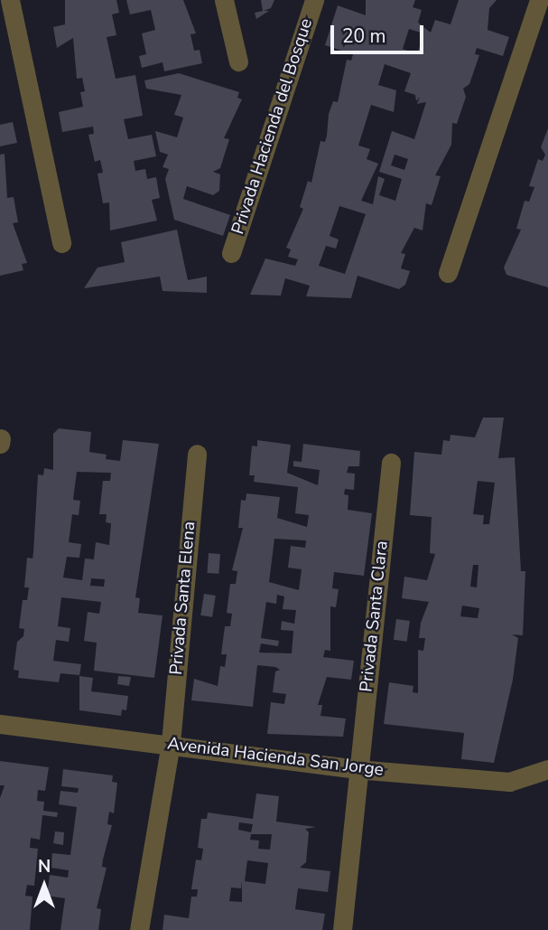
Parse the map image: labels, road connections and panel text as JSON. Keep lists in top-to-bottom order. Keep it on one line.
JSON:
{"streets":{"street":["Privada Hacienda del Bosque","Privada Santa Elena","Privada Santa Clara","Avenida Hacienda San Jorge"]},"crossings":[["Privada Santa Elena","Avenida Hacienda San Jorge"],["Privada Santa Clara","Avenida Hacienda San Jorge"]],"scale_bar":"20 m","north":"top"}
